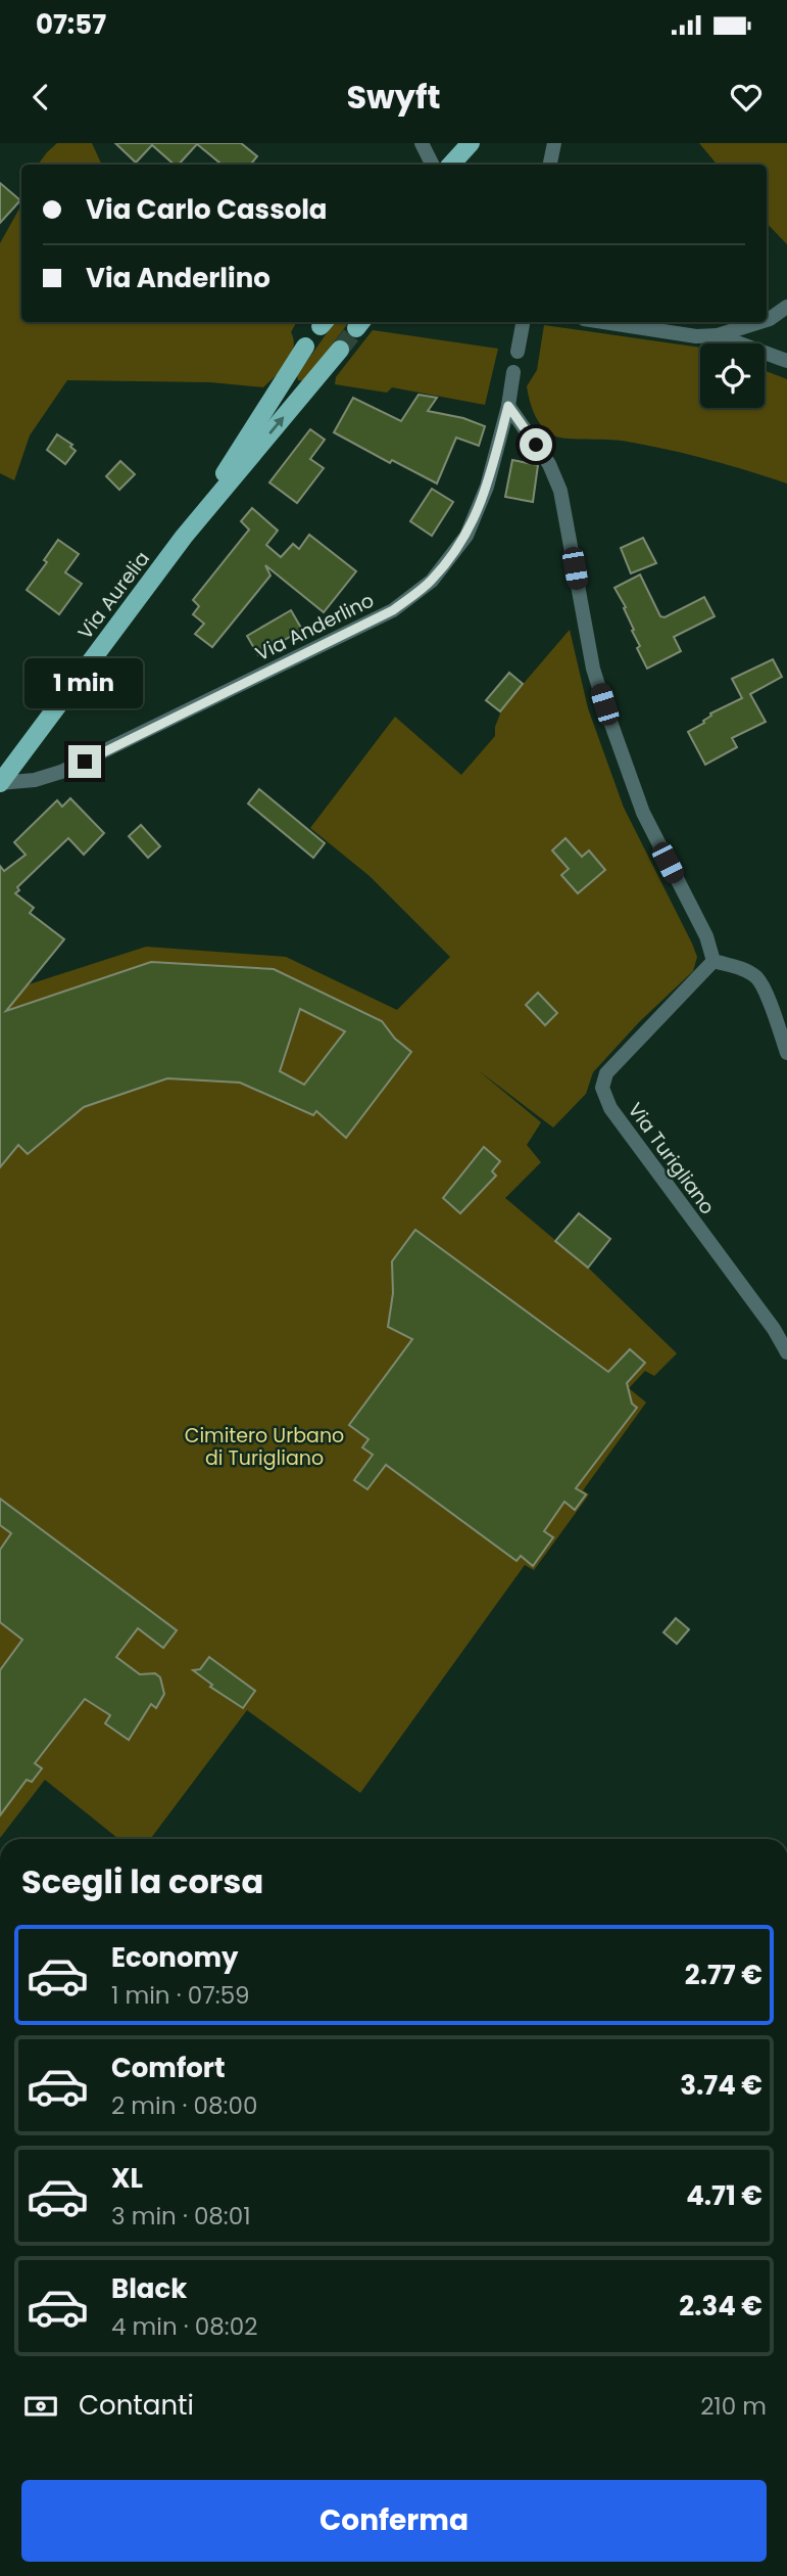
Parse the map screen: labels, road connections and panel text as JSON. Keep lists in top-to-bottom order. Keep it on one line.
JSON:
{"streets":{"main road":["Via Aurelia"],"street":["Via Anderlino","Via Turigliano"]},"crossings":[["Via Aurelia","Via Anderlino"]],"parks":["Cimitero Urbano di Turigliano"],"page":{"status":"07:57","header":"Swyft","banner":["Via Carlo Cassola","Via Anderlino"],"bubble":"1 min","heading":"Scegli la corsa","list":[{"name":"Economy","note":"1 min · 07:59","value":"2.77 €"},{"name":"Comfort","note":"2 min · 08:00","value":"3.74 €"},{"name":"XL","note":"3 min · 08:01","value":"4.71 €"},{"name":"Black","note":"4 min · 08:02","value":"2.34 €"}],"pay":["Contanti","210 m"],"buttons":"Conferma"}}
